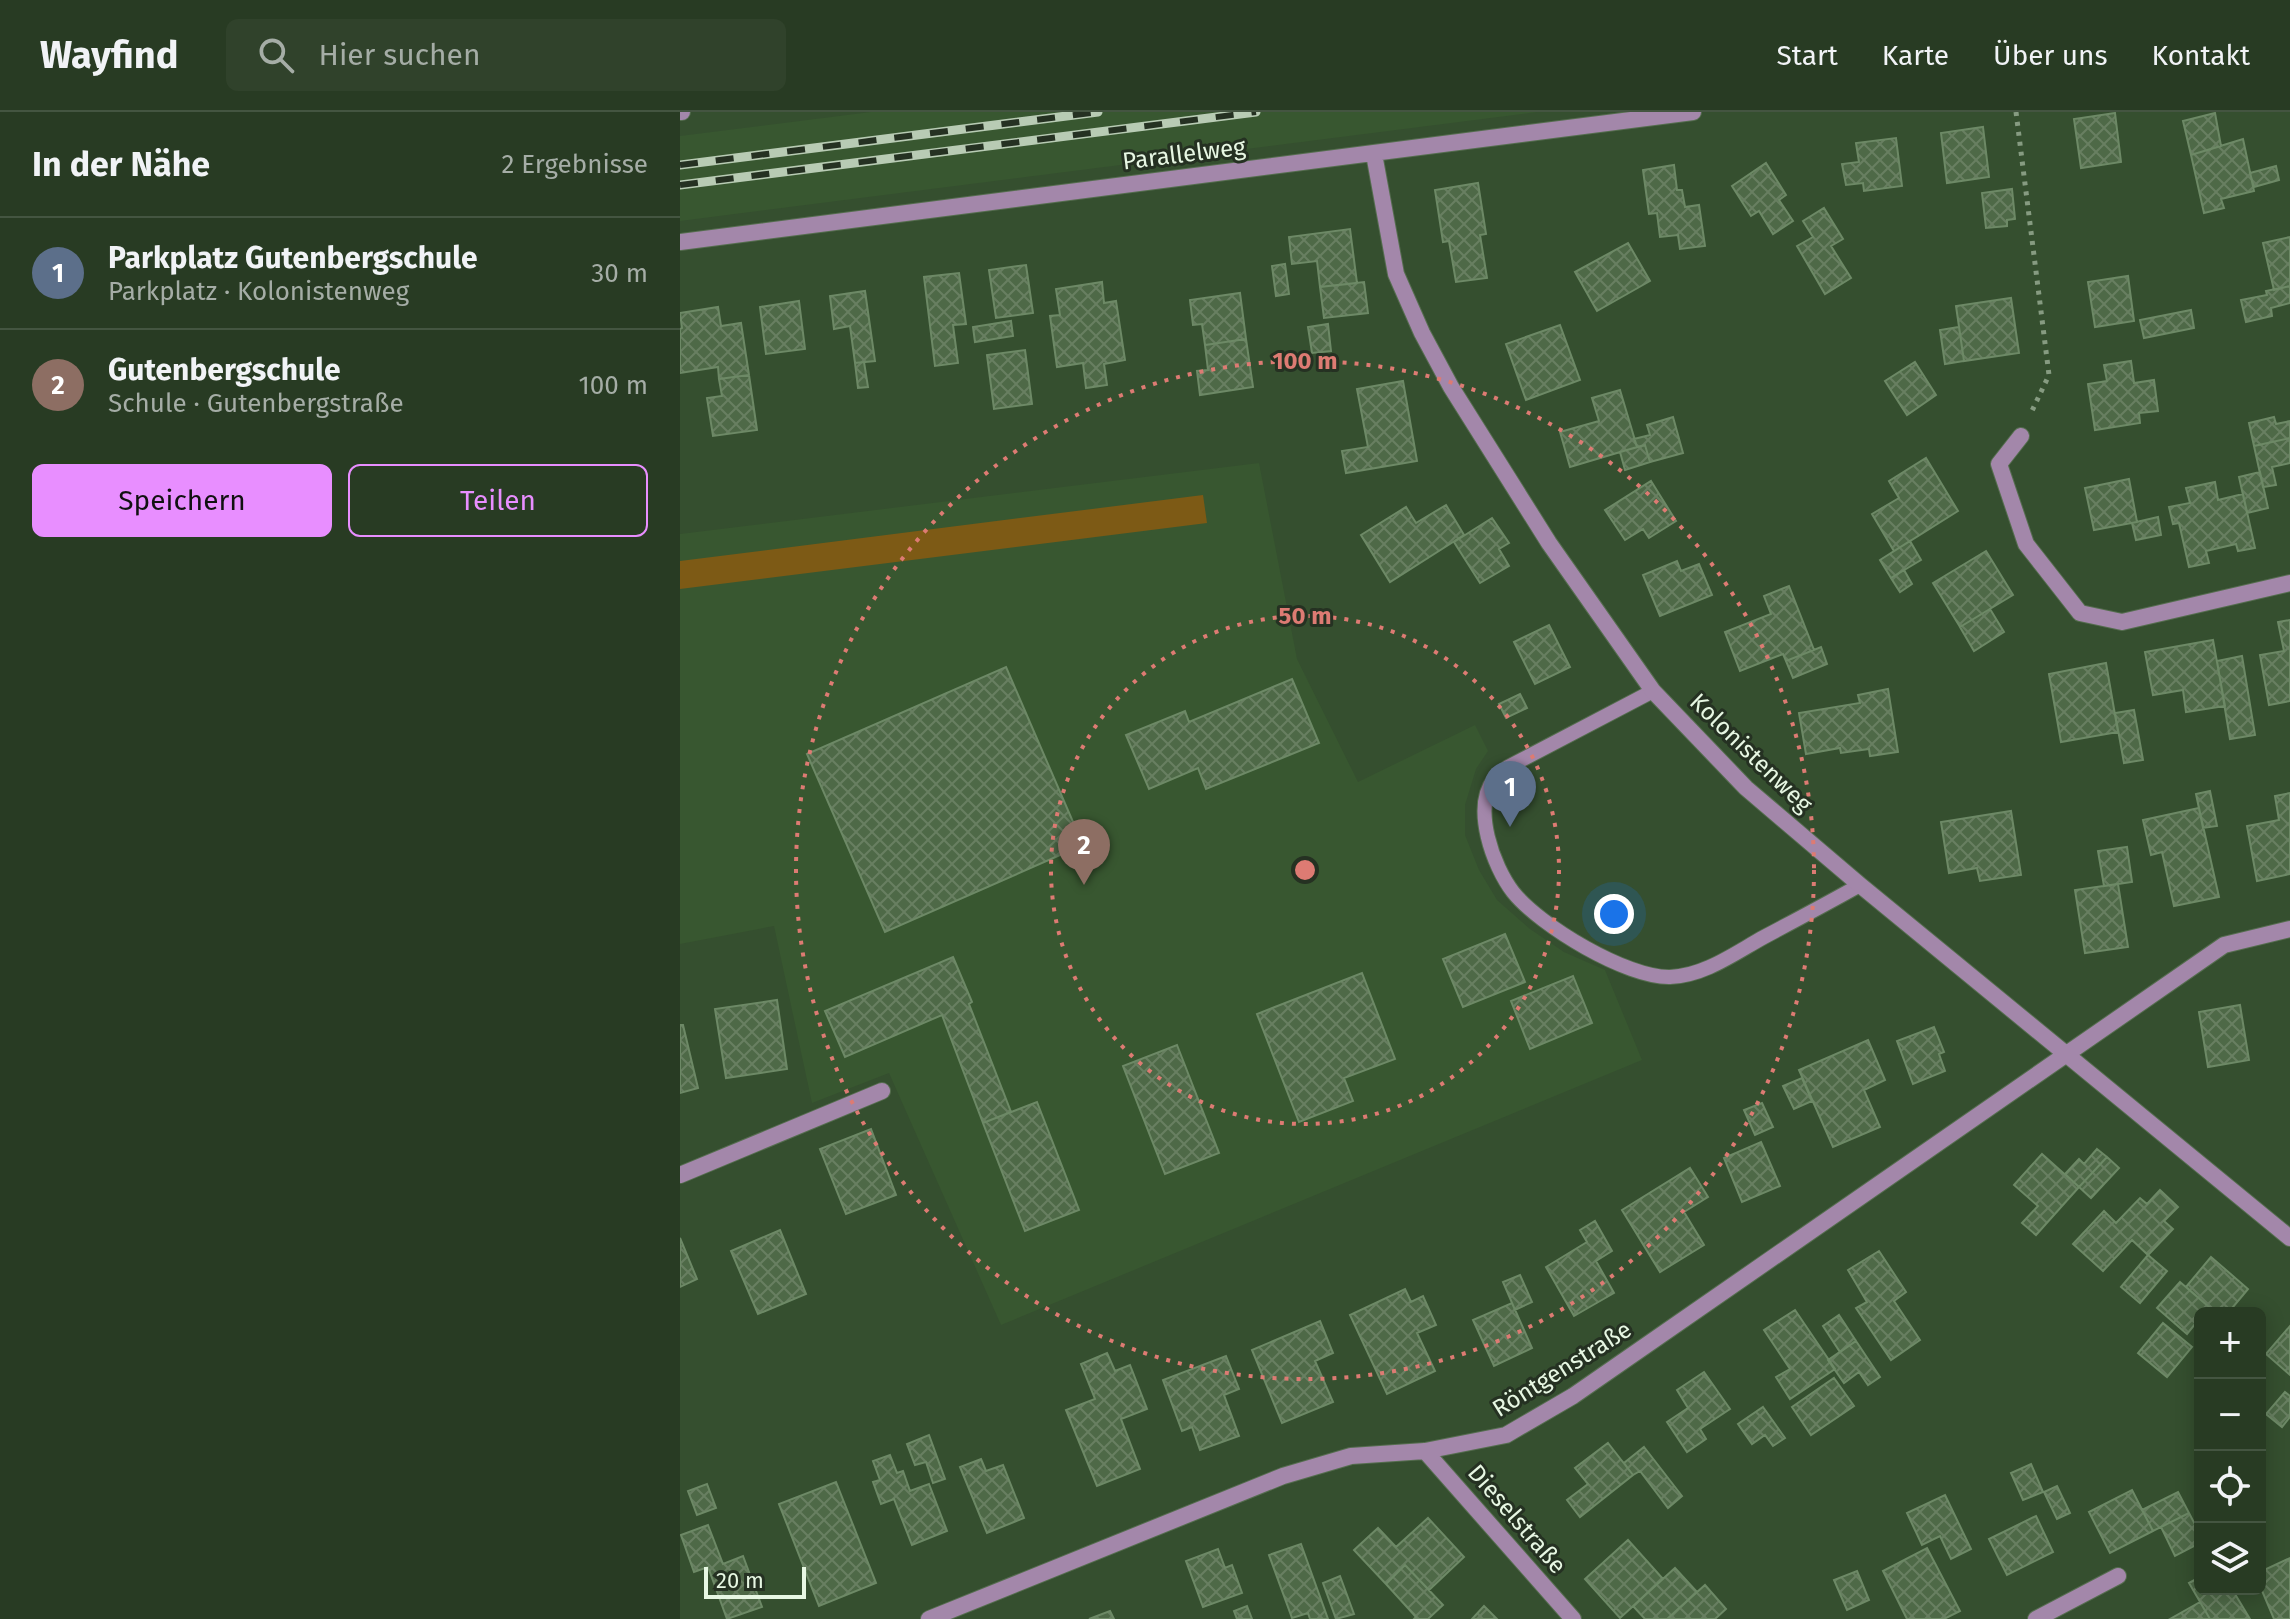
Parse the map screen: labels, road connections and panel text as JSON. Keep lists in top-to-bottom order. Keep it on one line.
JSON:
{"streets":{"street":["Parallelweg","Kolonistenweg","Röntgenstraße","Dieselstraße"]},"crossings":[["Parallelweg","Kolonistenweg"],["Kolonistenweg","Röntgenstraße"],["Röntgenstraße","Dieselstraße"]],"scale_bar":"20 m","page":{"header":"Wayfind","search":"Hier suchen","nav":["Start","Karte","Über uns","Kontakt"],"heading":["In der Nähe","2 Ergebnisse"],"list":[{"mark":"1","name":"Parkplatz Gutenbergschule","note":"Parkplatz · Kolonistenweg","value":"30 m"},{"mark":"2","name":"Gutenbergschule","note":"Schule · Gutenbergstraße","value":"100 m"}],"buttons":["Speichern","Teilen"],"pins":["1","2"],"map_buttons":["+","−"],"scale":"20 m"},"rings":["100 m","50 m"]}
